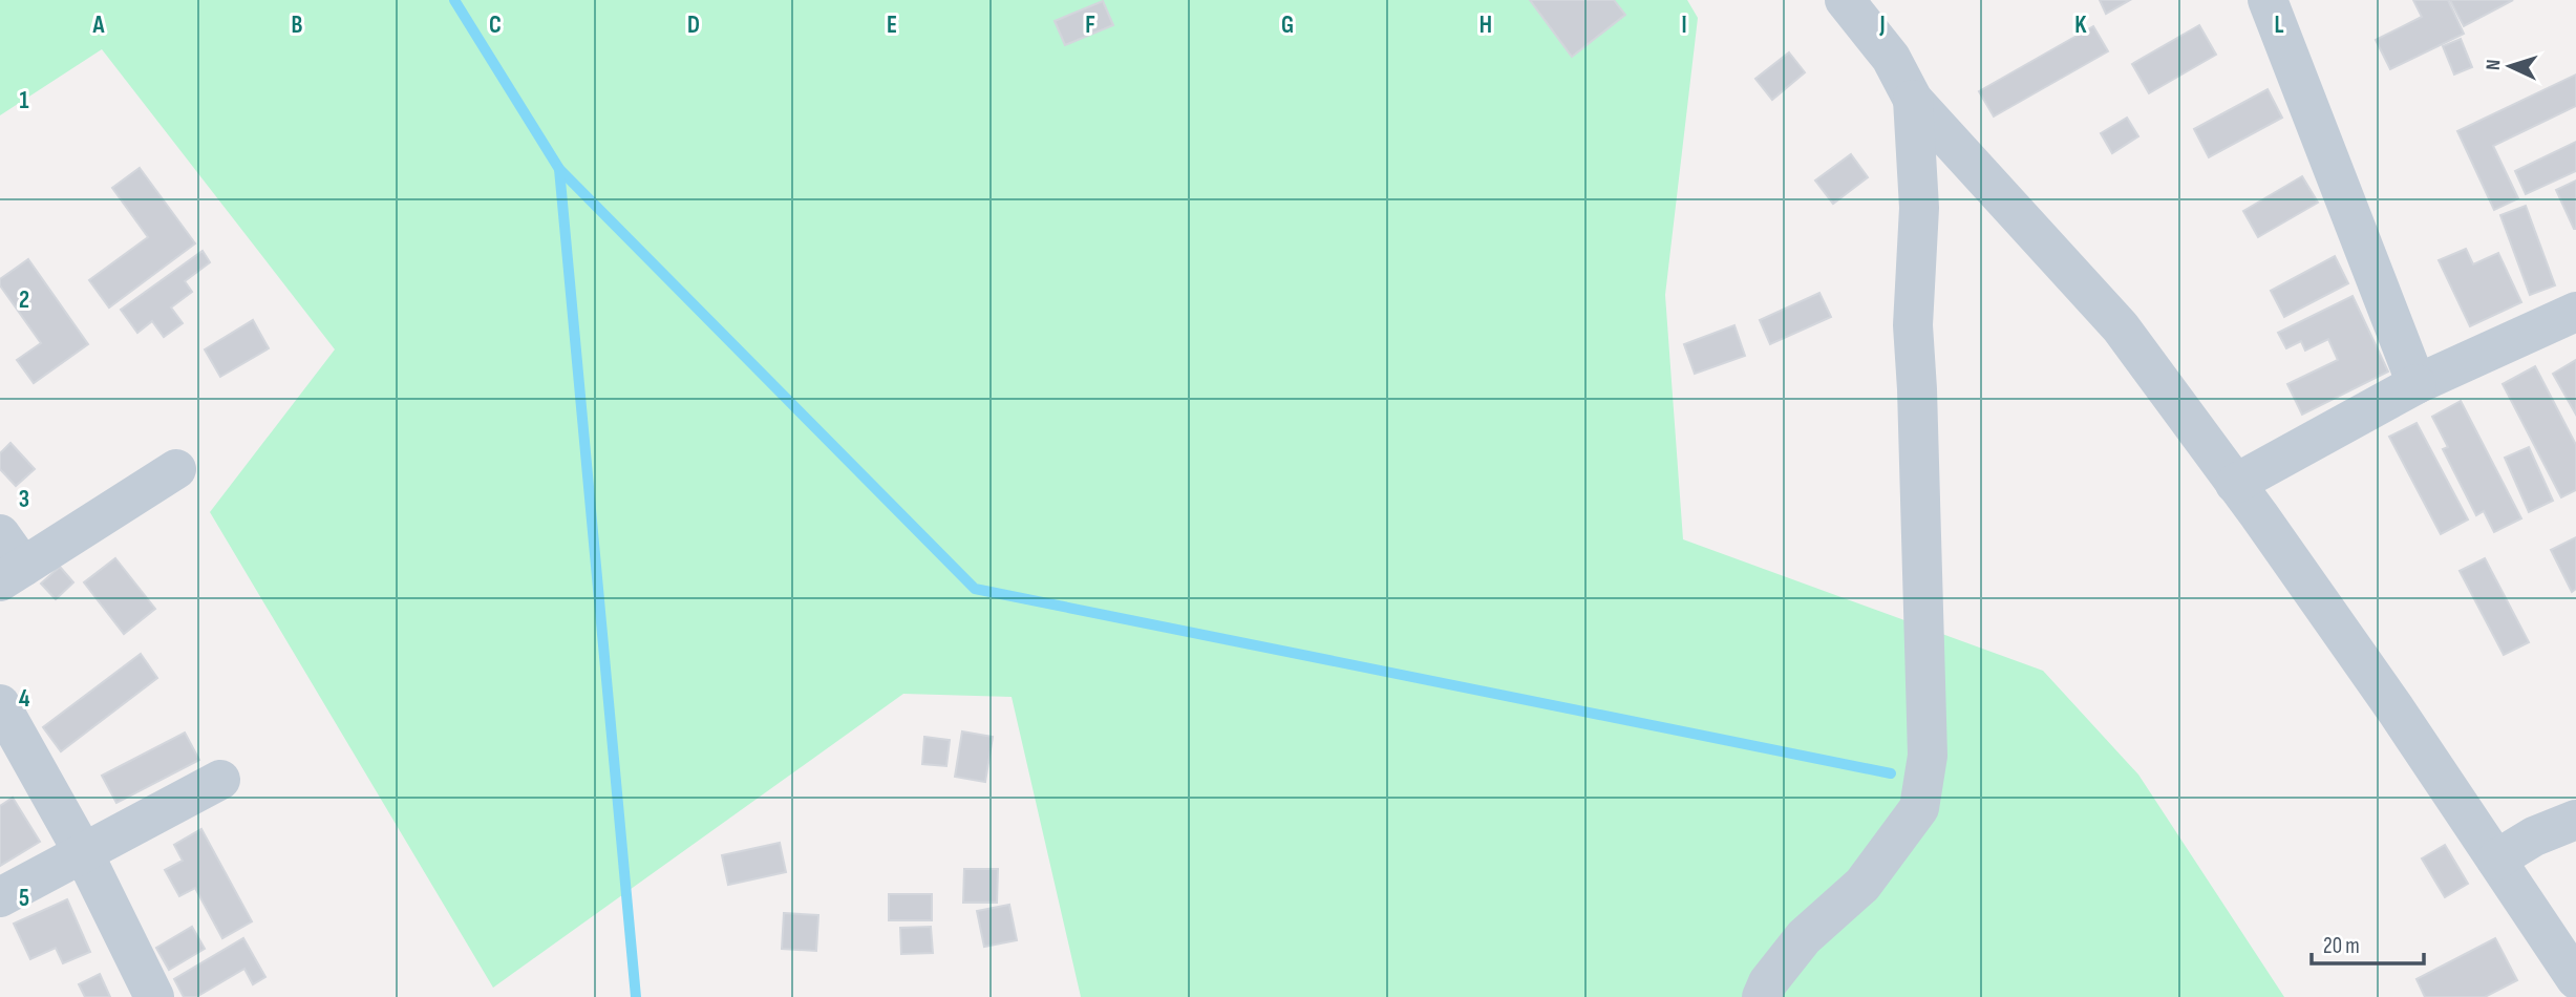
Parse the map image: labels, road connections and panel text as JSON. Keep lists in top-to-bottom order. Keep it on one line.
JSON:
{"scale_bar":"20 m","north":"left","grid":{"columns":["A","B","C","D","E","F","G","H","I","J","K","L"],"rows":["1","2","3","4","5"]}}
